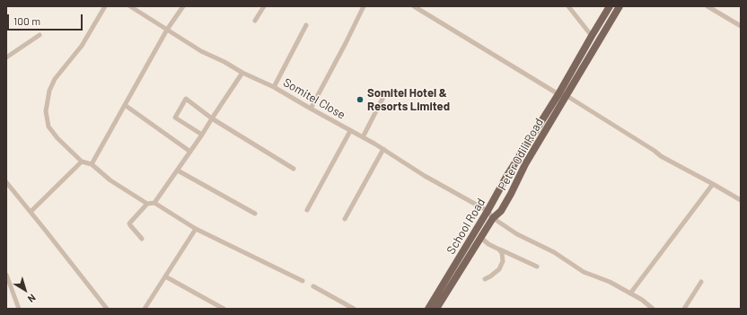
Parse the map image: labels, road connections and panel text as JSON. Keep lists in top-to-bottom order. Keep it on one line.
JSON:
{"streets":{"main road":["Peter Odili Road","School Road"],"street":["Somitel Close"]},"crossings":[["Somitel Close","School Road"],["Peter Odili Road","School Road"]],"places":["Somitel Hotel & Resorts Limited"],"scale_bar":"100 m","north":"bottom right"}
